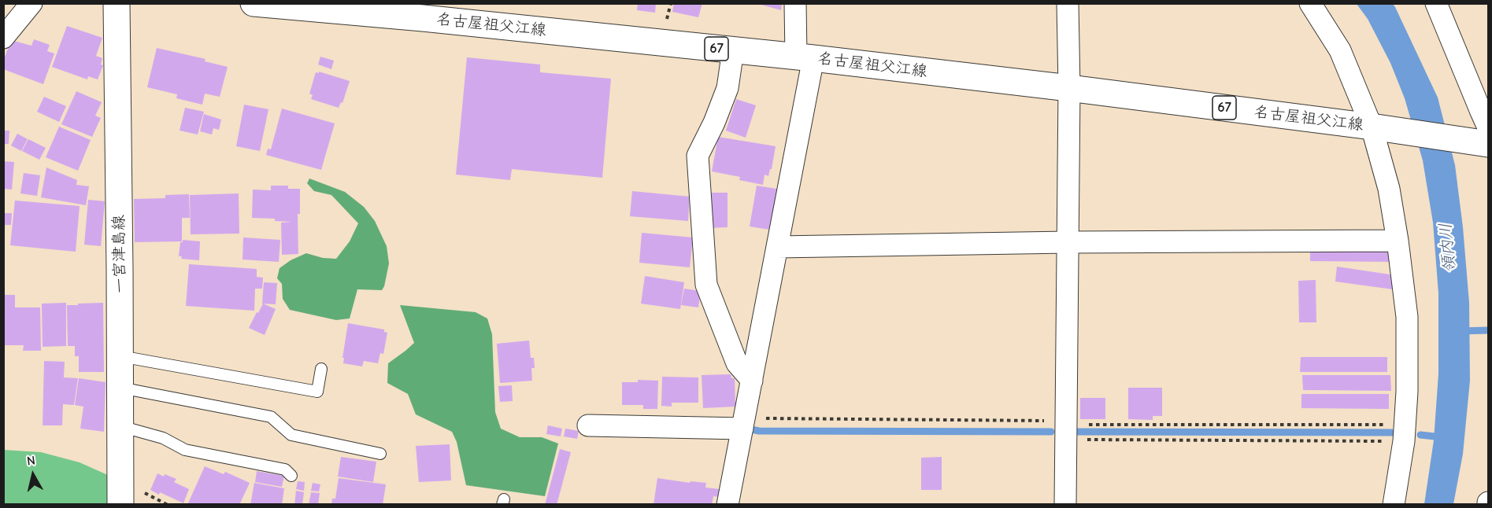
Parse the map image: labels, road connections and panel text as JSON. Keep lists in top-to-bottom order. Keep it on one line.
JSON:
{"streets":{"main road":["名古屋祖父江線","67","一宮津島線"]},"water":["領内川"],"north":"top"}
